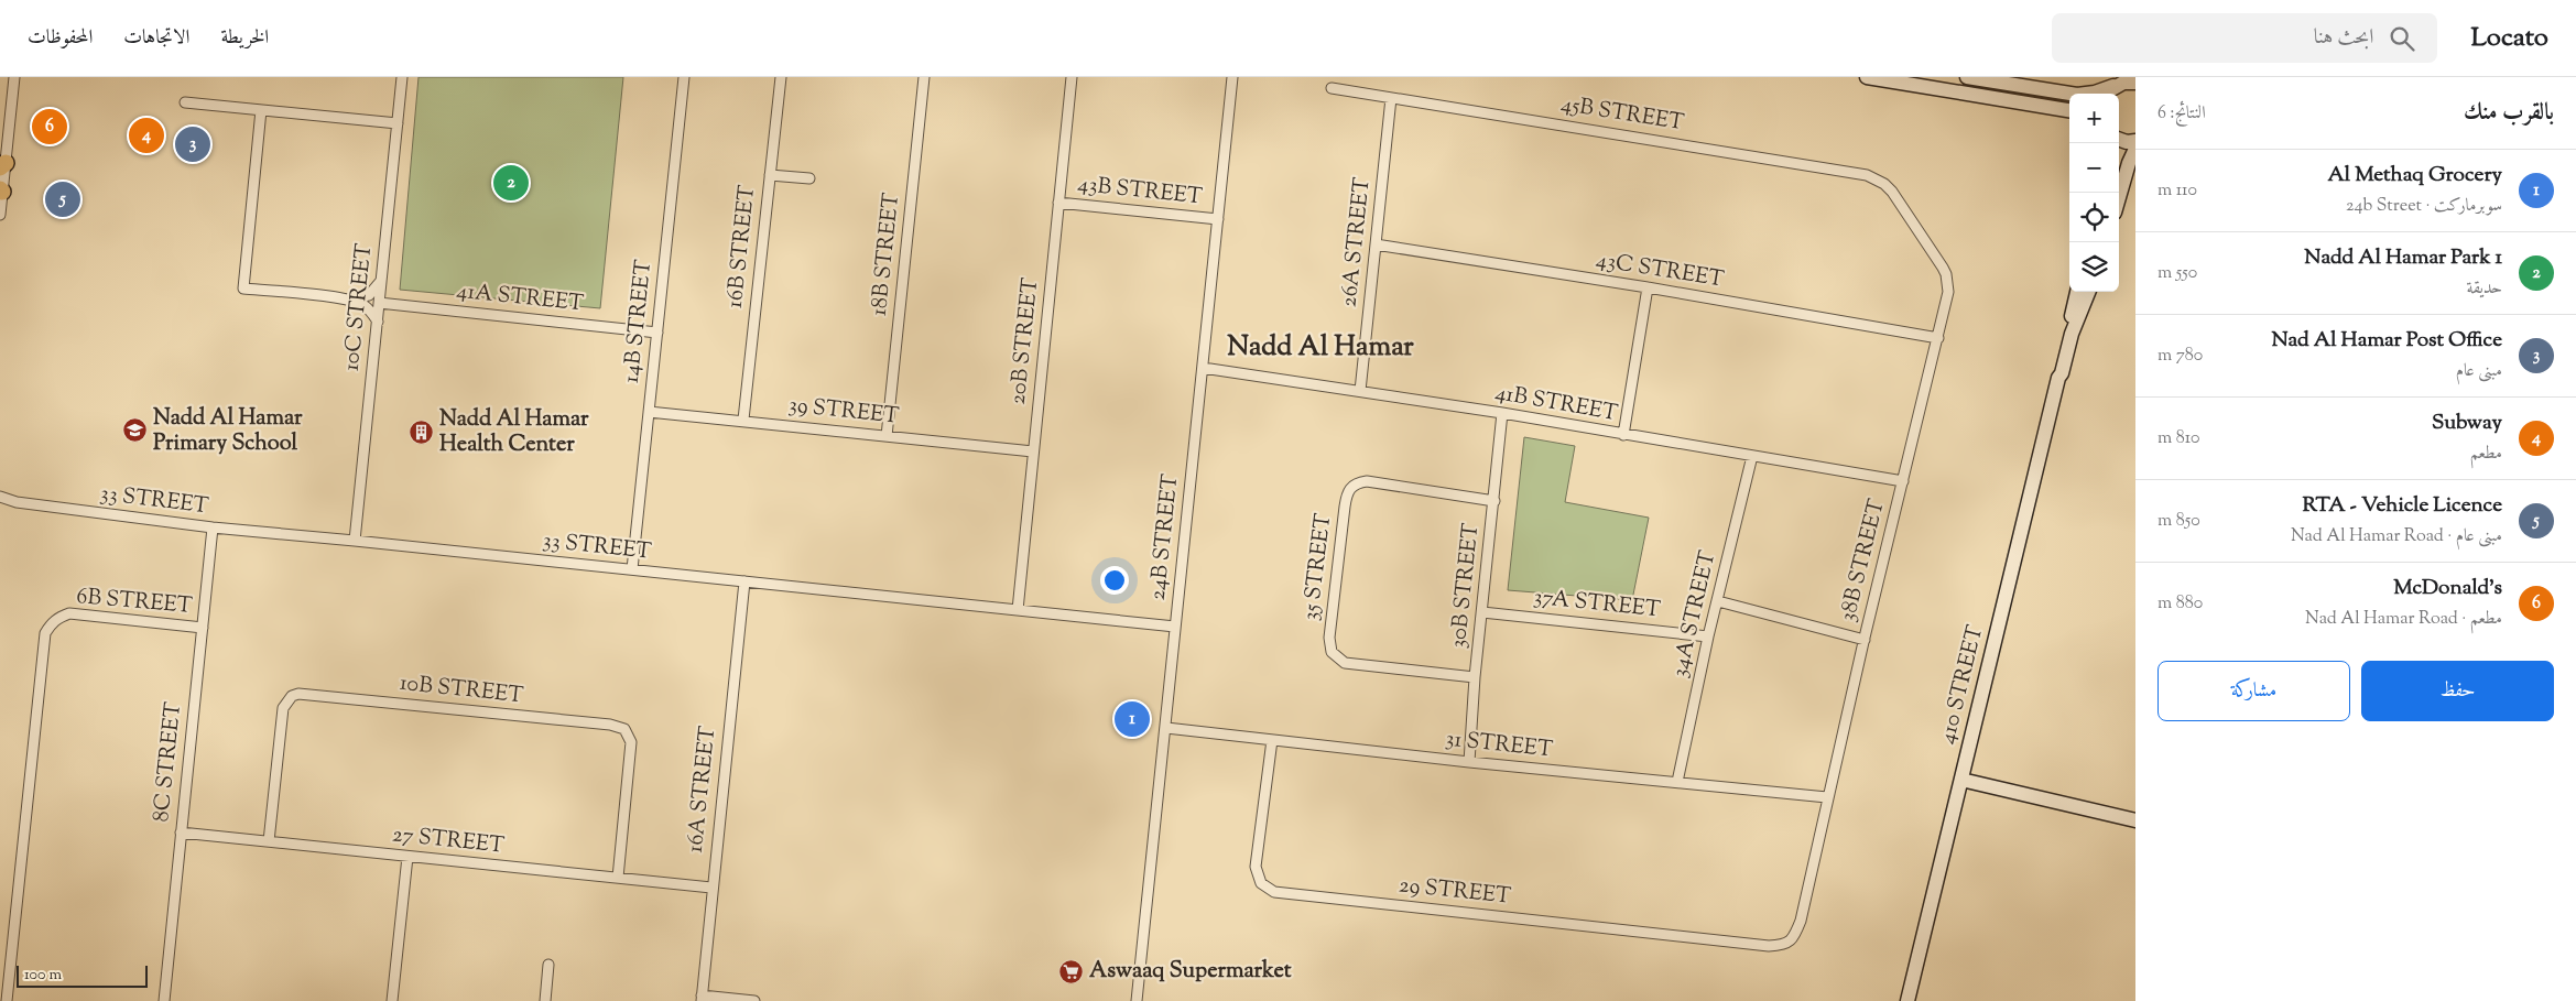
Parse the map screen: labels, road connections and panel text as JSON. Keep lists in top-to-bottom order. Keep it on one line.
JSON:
{"streets":{"street":["45B STREET","43B STREET","26A STREET","16B STREET","18B STREET","43C STREET","41A STREET","10C STREET","14B STREET","20B STREET","41B STREET","39 STREET","33 STREET","24B STREET","38B STREET","35 STREET","30B STREET","6B STREET","37A STREET","34A STREET","410 STREET","10B STREET","31 STREET","8C STREET","16A STREET","27 STREET","29 STREET"]},"crossings":[["45B STREET","26A STREET"],["45B STREET","38B STREET"],["43B STREET","20B STREET"],["43B STREET","24B STREET"],["26A STREET","43C STREET"],["26A STREET","41B STREET"],["16B STREET","39 STREET"],["18B STREET","39 STREET"],["43C STREET","38B STREET"],["41A STREET","10C STREET"],["41A STREET","14B STREET"],["10C STREET","33 STREET"],["14B STREET","39 STREET"],["14B STREET","33 STREET"],["20B STREET","39 STREET"],["20B STREET","33 STREET"],["41B STREET","24B STREET"],["41B STREET","38B STREET"],["41B STREET","30B STREET"],["41B STREET","34A STREET"],["33 STREET","24B STREET"],["33 STREET","8C STREET"],["33 STREET","16A STREET"],["24B STREET","31 STREET"],["38B STREET","31 STREET"],["38B STREET","29 STREET"],["35 STREET","30B STREET"],["30B STREET","37A STREET"],["30B STREET","31 STREET"],["6B STREET","8C STREET"],["37A STREET","34A STREET"],["34A STREET","31 STREET"],["10B STREET","27 STREET"],["31 STREET","29 STREET"],["8C STREET","27 STREET"],["16A STREET","27 STREET"]],"districts":["Nadd Al Hamar"],"places":{"school or university":["Nadd Al Hamar Primary School"],"building":["Nadd Al Hamar Health Center"],"supermarket":["Aswaaq Supermarket"]},"scale_bar":"100 m","page":{"header":"Locato","search":"ابحث هنا","nav":["الخريطة","الاتجاهات","المحفوظات"],"heading":["بالقرب منك","النتائج: 6"],"map_buttons":["+","−"],"pins":["6","4","3","2","5","1"],"list":[{"mark":"1","name":"Al Methaq Grocery","note":"سوبرماركت · 24b Street","value":"110 m"},{"mark":"2","name":"Nadd Al Hamar Park 1","note":"حديقة","value":"550 m"},{"mark":"3","name":"Nad Al Hamar Post Office","note":"مبنى عام","value":"780 m"},{"mark":"4","name":"Subway","note":"مطعم","value":"810 m"},{"mark":"5","name":"RTA - Vehicle Licence","note":"مبنى عام · Nad Al Hamar Road","value":"850 m"},{"mark":"6","name":"McDonald's","note":"مطعم · Nad Al Hamar Road","value":"880 m"}],"buttons":["حفظ","مشاركة"],"scale":"100 m"}}
